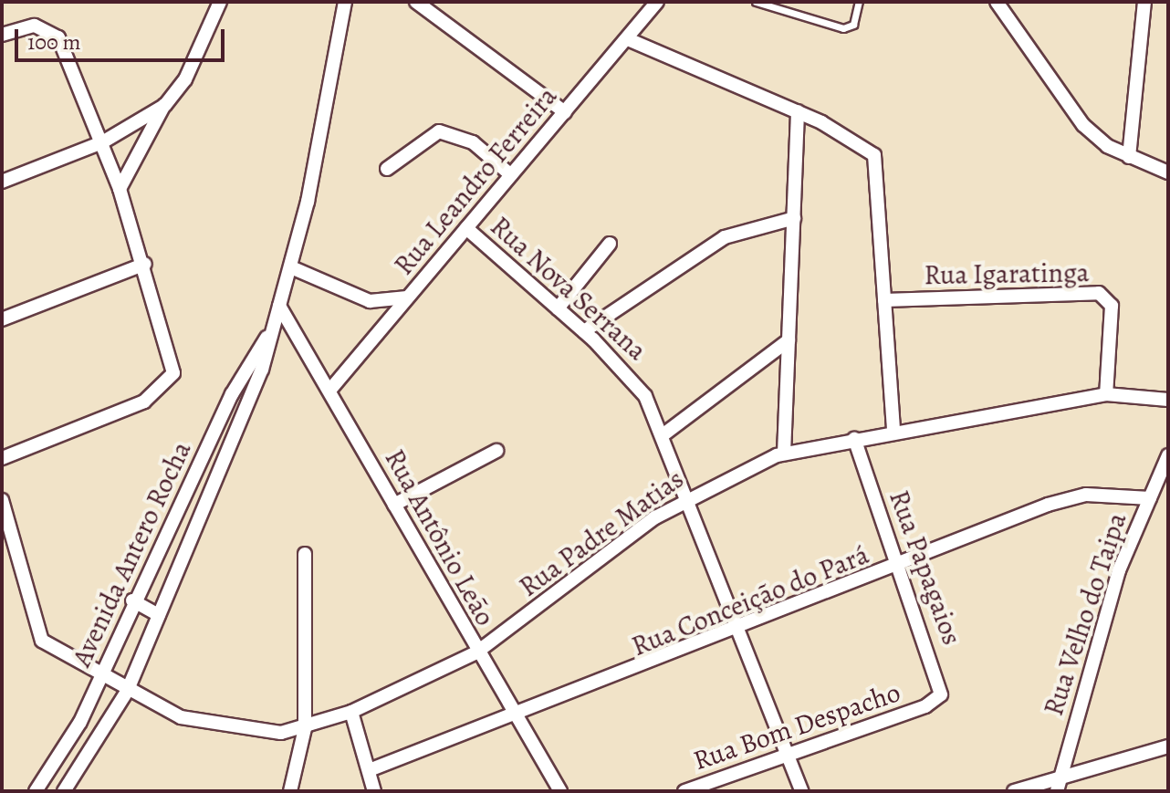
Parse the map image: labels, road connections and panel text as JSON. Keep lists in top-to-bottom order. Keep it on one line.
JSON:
{"streets":{"street":["Rua Leandro Ferreira","Rua Igaratinga","Rua Nova Serrana","Rua Padre Matias","Rua Antônio Leão","Avenida Antero Rocha","Rua Papagaios","Rua Conceição do Pará","Rua Velho do Taipa","Rua Bom Despacho"]},"crossings":[["Rua Leandro Ferreira","Rua Nova Serrana"],["Rua Leandro Ferreira","Rua Antônio Leão"],["Rua Igaratinga","Rua Padre Matias"],["Rua Nova Serrana","Rua Padre Matias"],["Rua Nova Serrana","Rua Conceição do Pará"],["Rua Nova Serrana","Rua Bom Despacho"],["Rua Padre Matias","Rua Antônio Leão"],["Rua Padre Matias","Avenida Antero Rocha"],["Rua Padre Matias","Rua Papagaios"],["Rua Antônio Leão","Avenida Antero Rocha"],["Rua Antônio Leão","Rua Conceição do Pará"],["Rua Papagaios","Rua Conceição do Pará"],["Rua Papagaios","Rua Bom Despacho"],["Rua Conceição do Pará","Rua Velho do Taipa"]],"scale_bar":"100 m"}
